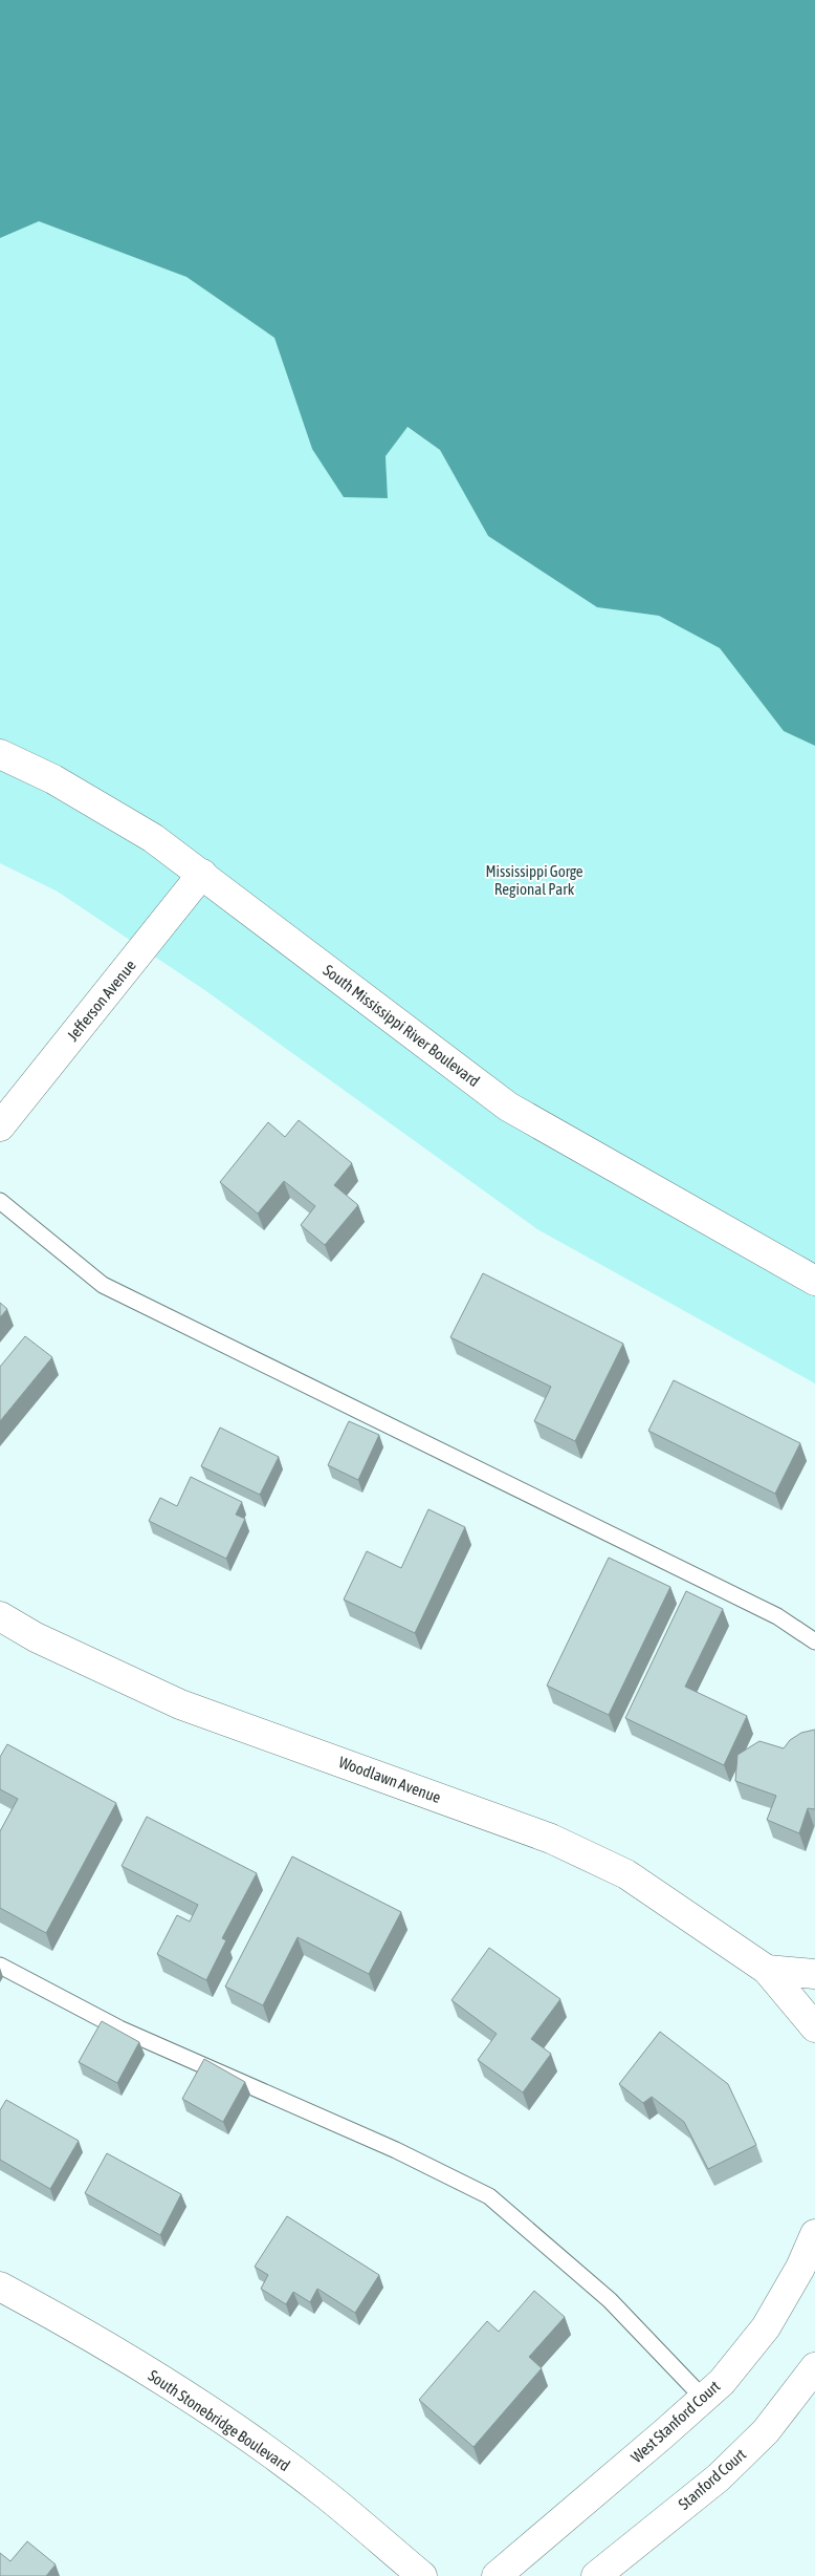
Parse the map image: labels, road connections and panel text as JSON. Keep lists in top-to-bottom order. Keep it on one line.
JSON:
{"streets":{"street":["Jefferson Avenue","South Mississippi River Boulevard","Woodlawn Avenue","South Stonebridge Boulevard","West Stanford Court","Stanford Court"]},"crossings":[["Jefferson Avenue","South Mississippi River Boulevard"]],"parks":["Mississippi Gorge Regional Park"]}
